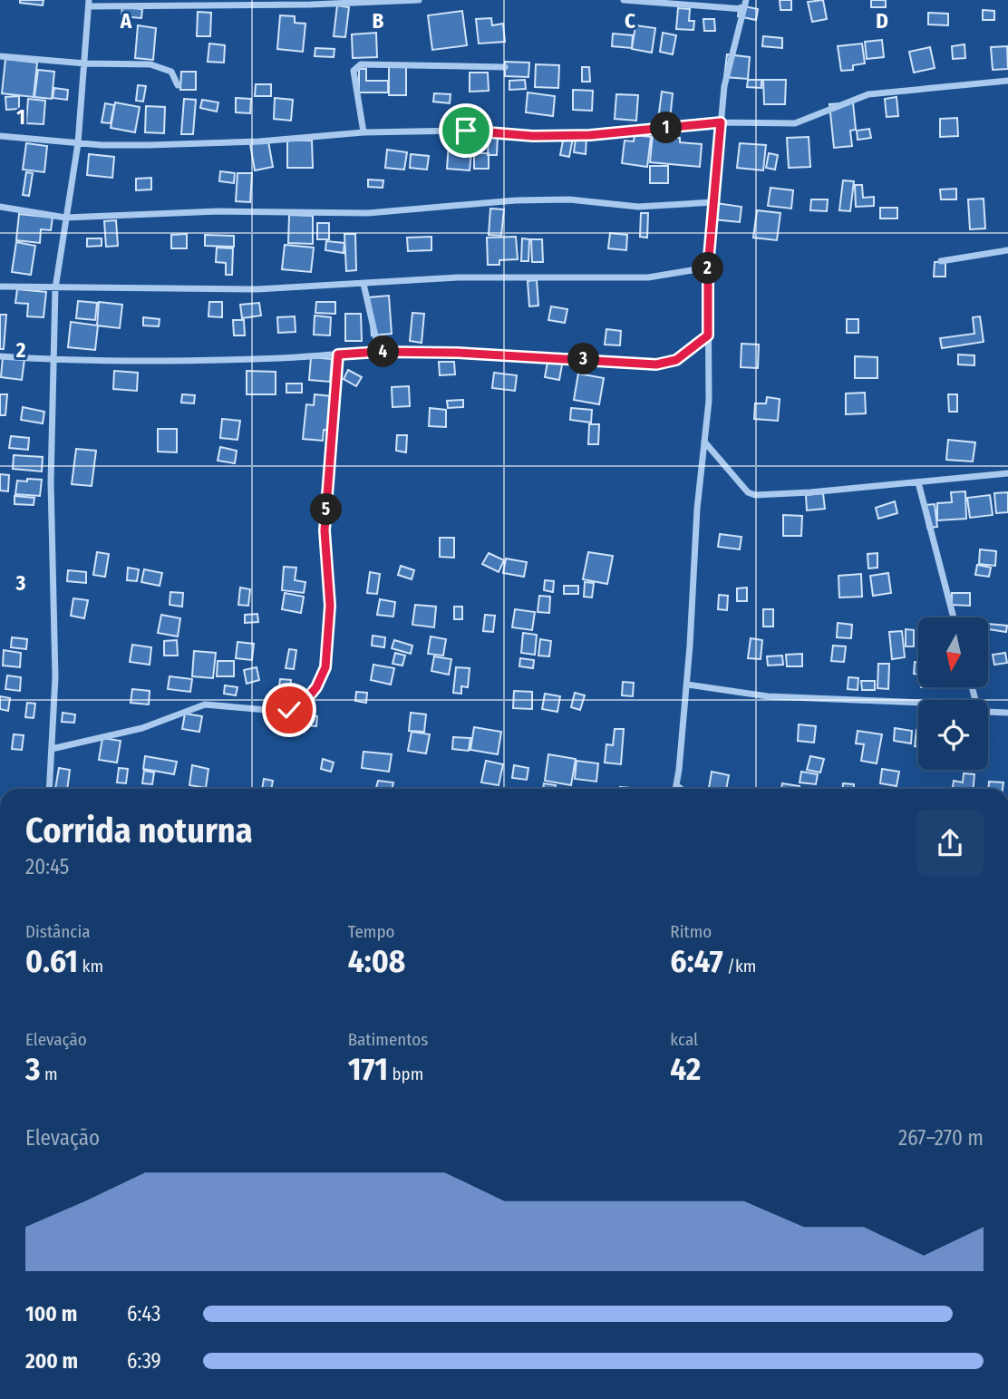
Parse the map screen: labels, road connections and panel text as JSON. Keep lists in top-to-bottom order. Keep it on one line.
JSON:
{"north":"bottom","page":{"pins":["1","2","4","3","5"],"heading":["Corrida noturna","20:45"],"stats":[["Distância","0.61 km"],["Tempo","4:08"],["Ritmo","6:47 /km"],["Elevação","3 m"],["Batimentos","171 bpm"],["kcal","42"]],"chart":["Elevação","267–270 m"],"list":[{"name":"100 m","note":"6:43"},{"name":"200 m","note":"6:39"}]},"grid":{"columns":["A","B","C","D"],"rows":["1","2","3"]}}
